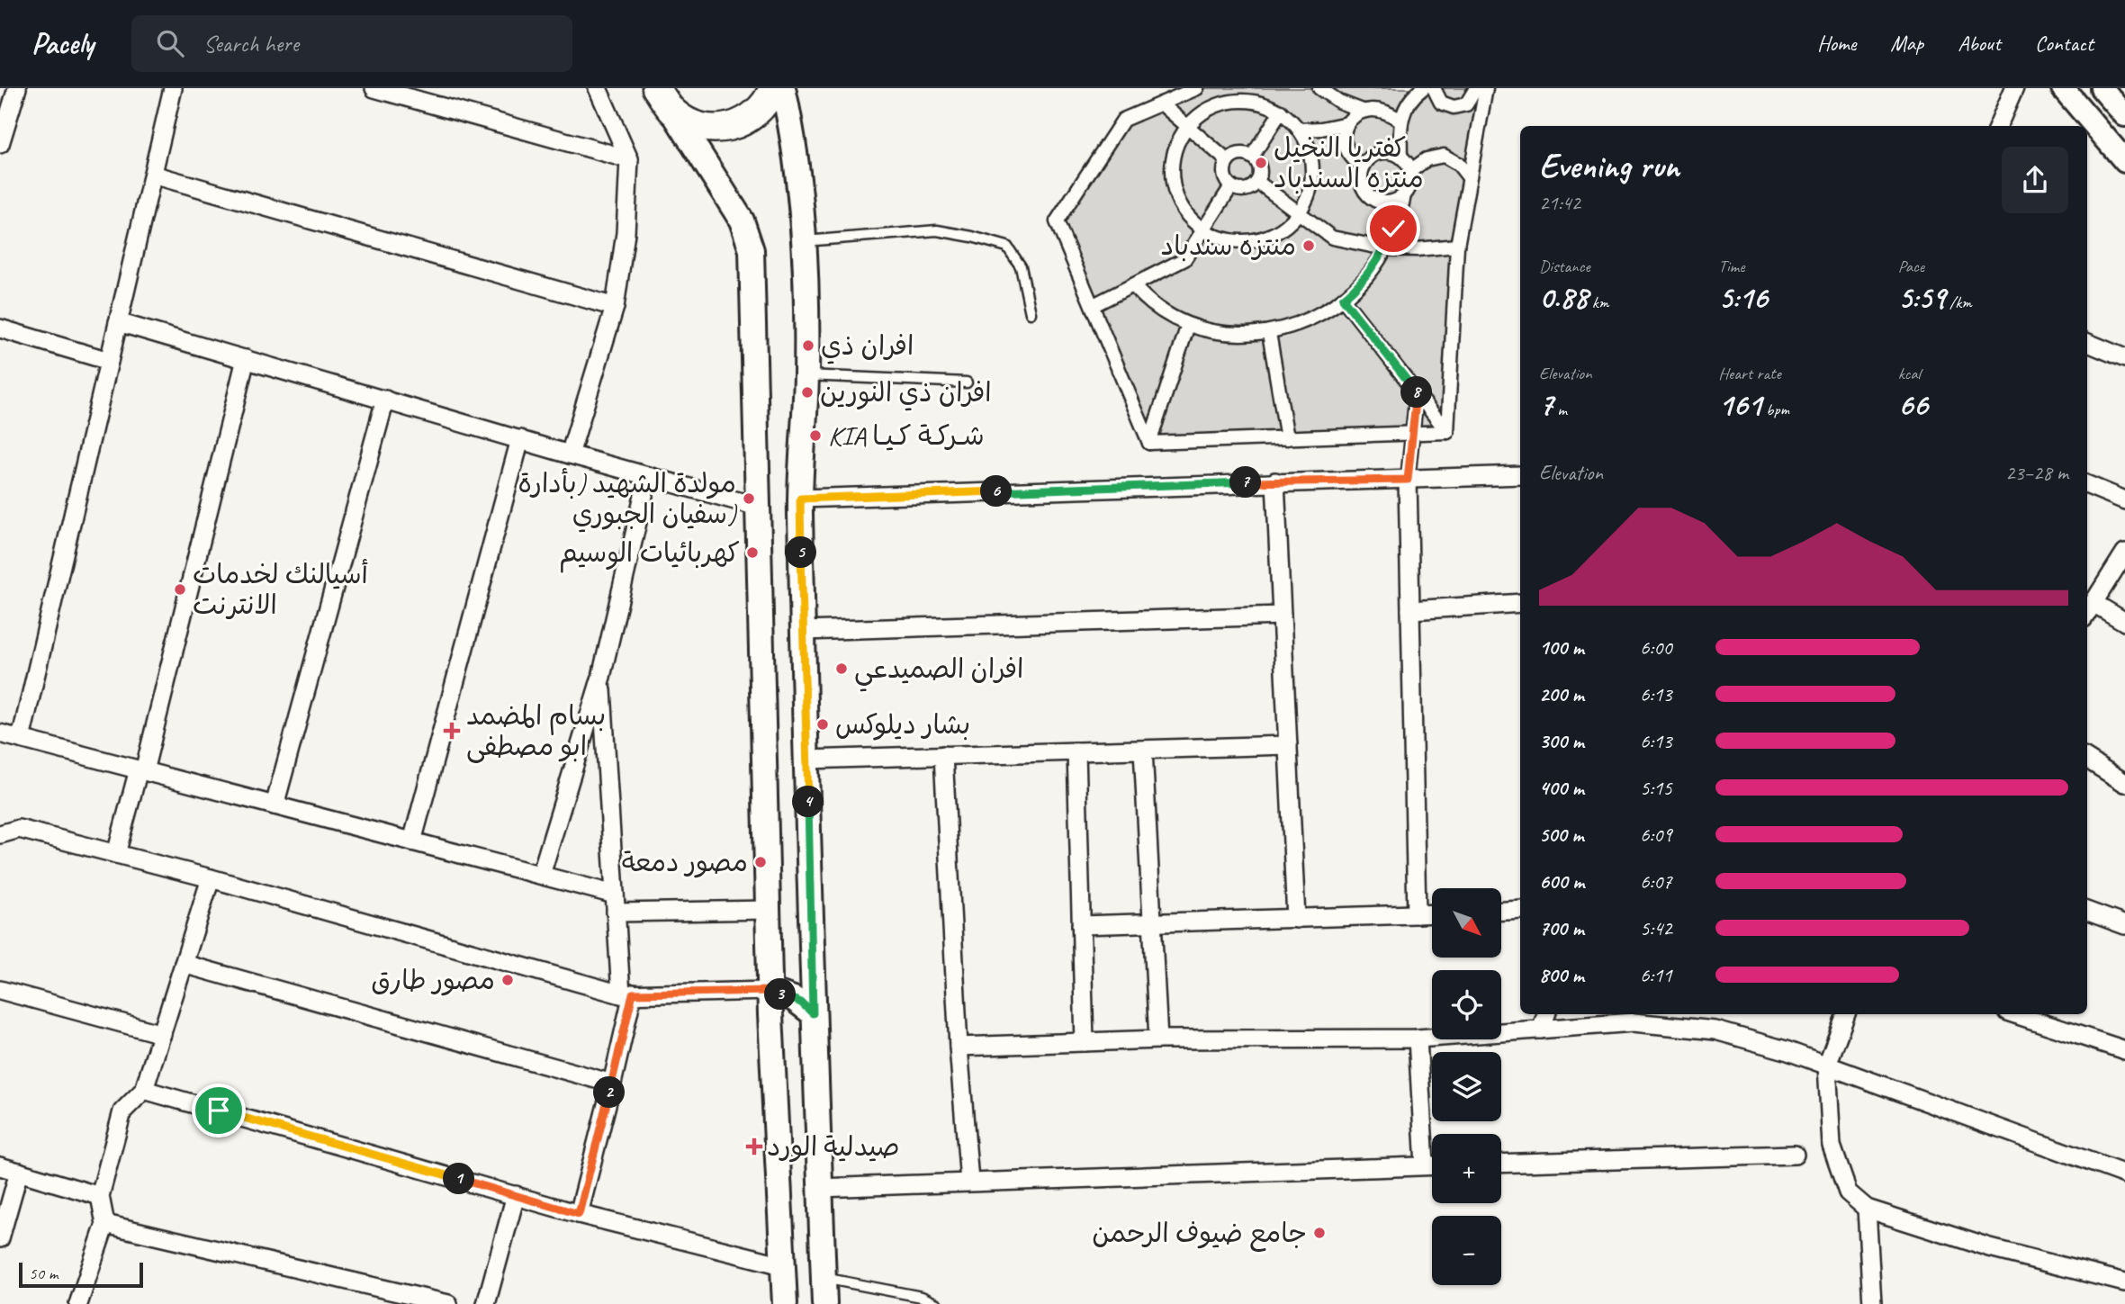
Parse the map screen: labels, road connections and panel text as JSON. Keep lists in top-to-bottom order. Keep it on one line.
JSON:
{"places":{"other":["كفتريا النخيل منتزه السندباد","منتزه سندباد","افران ذي","افران ذي النورين","KIA شـركـة كـيـا","مولدة الشهيد (بأدارة سفيان الجبوري)","كهربائيات الوسيم","أسيالنك لخدمات الانترنت","افران الصميدعي","بشار ديلوكس","مصور دمعة","مصور طارق","جامع ضيوف الرحمن"],"health":["بسام المضمد ابو مصطفى","صيدلية الورد"]},"scale_bar":"50 m","north":"bottom right","page":{"header":"Pacely","search":"Search here","nav":["Home","Map","About","Contact"],"heading":["Evening run","21:42"],"stats":[["Distance","0.88 km"],["Time","5:16"],["Pace","5:59 /km"],["Elevation","7 m"],["Heart rate","161 bpm"],["kcal","66"]],"pins":["8","7","6","5","4","3","2","1"],"chart":["Elevation","23–28 m"],"list":[{"name":"100 m","note":"6:00"},{"name":"200 m","note":"6:13"},{"name":"300 m","note":"6:13"},{"name":"400 m","note":"5:15"},{"name":"500 m","note":"6:09"},{"name":"600 m","note":"6:07"},{"name":"700 m","note":"5:42"},{"name":"800 m","note":"6:11"}],"map_buttons":["+","−"],"scale":"50 m"}}
